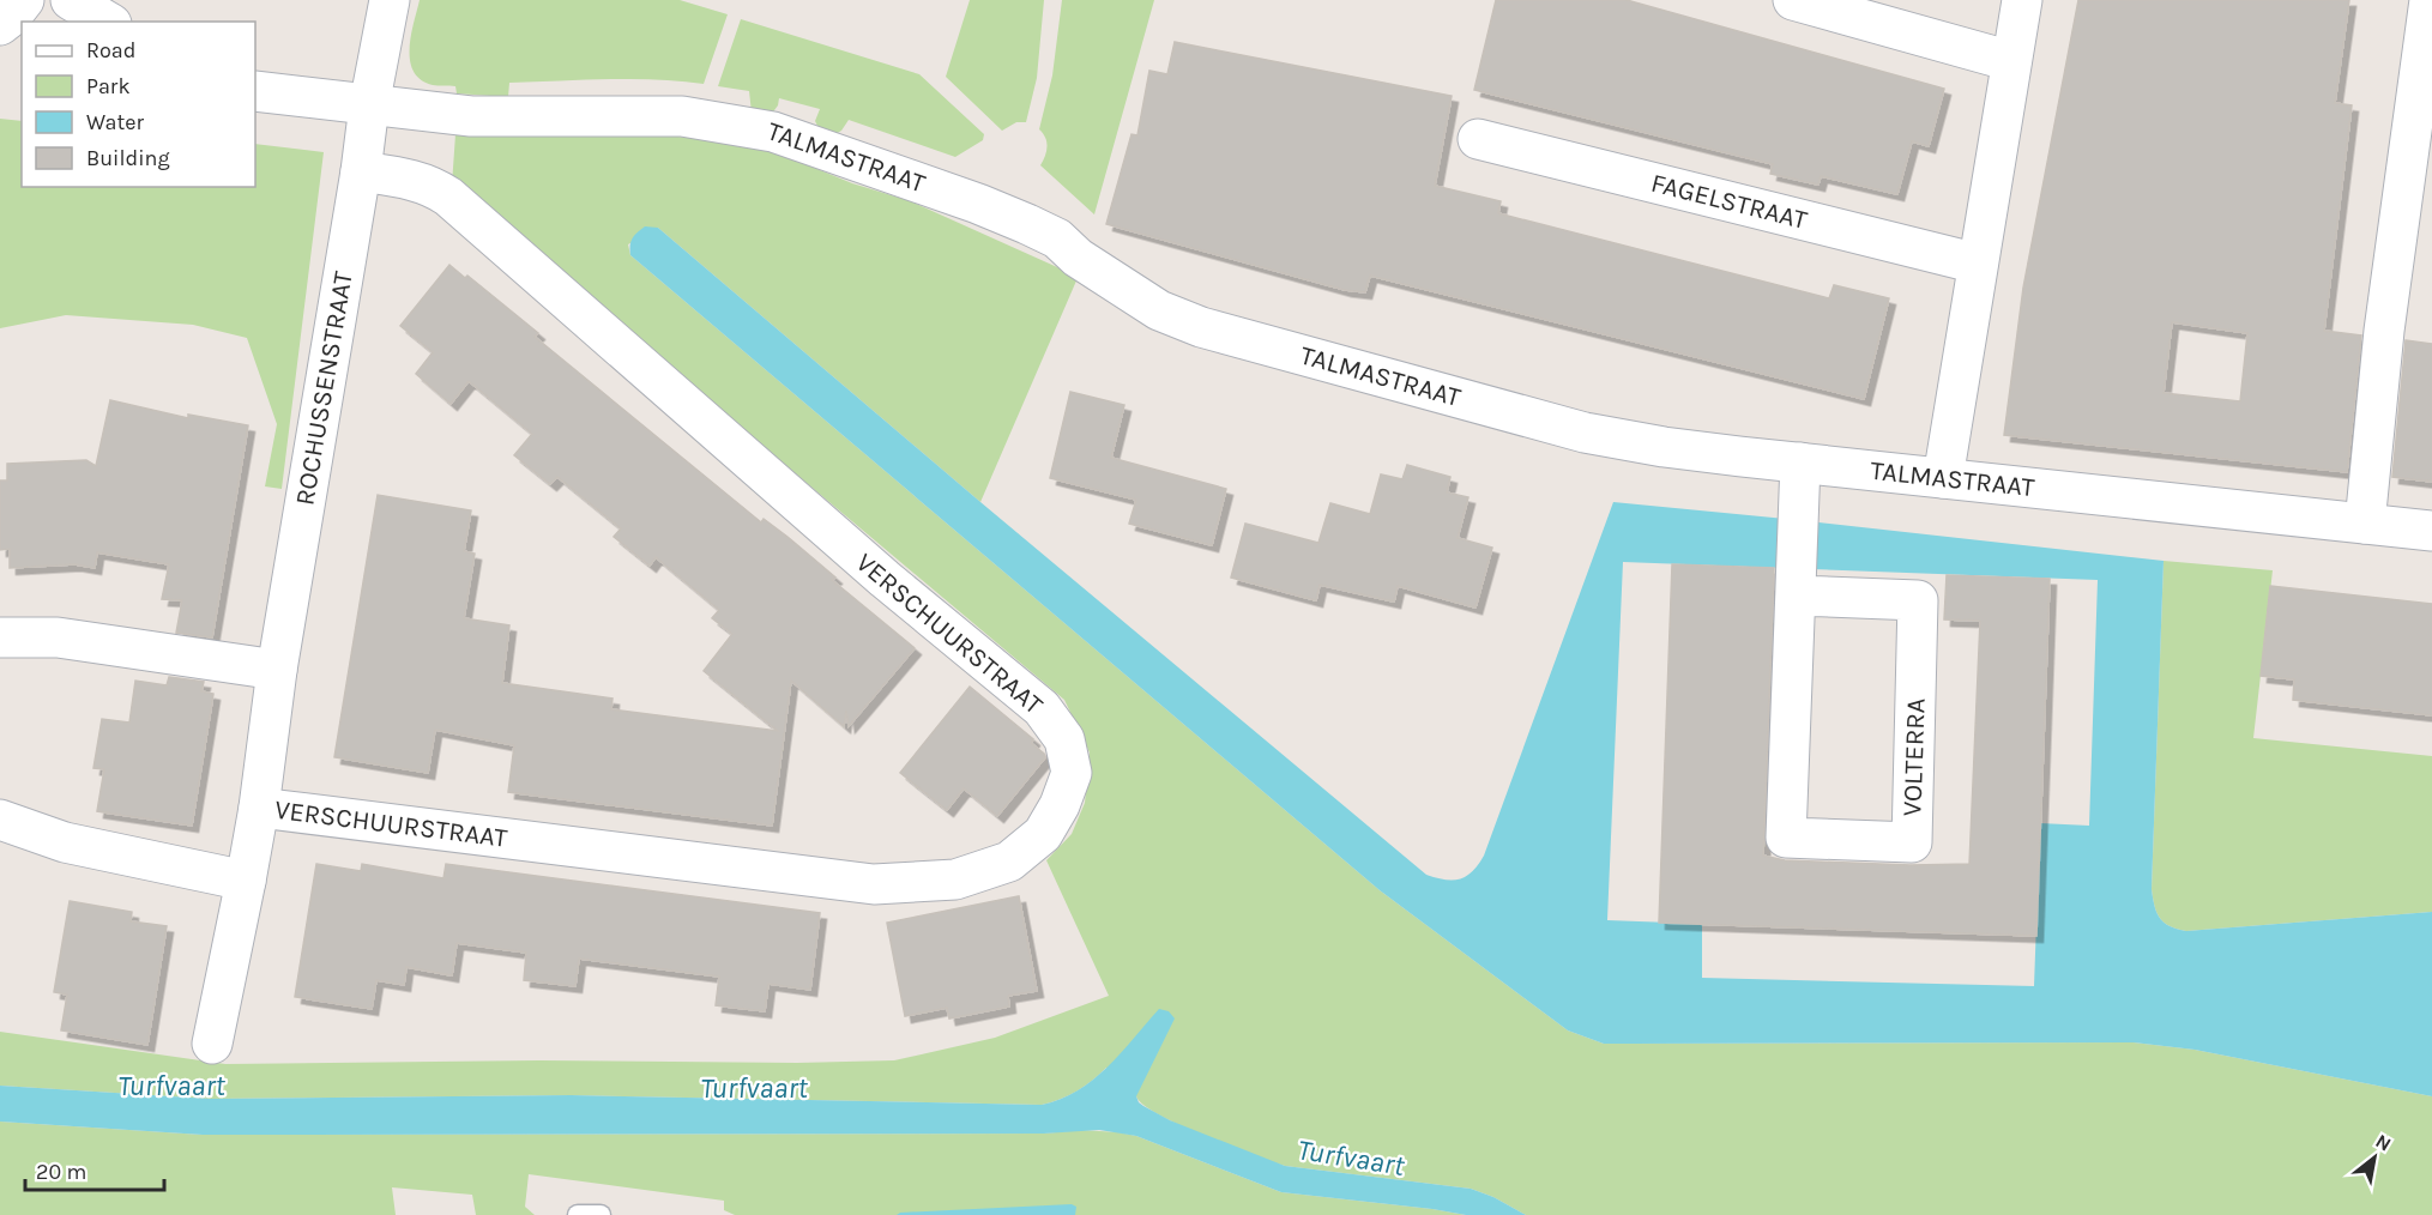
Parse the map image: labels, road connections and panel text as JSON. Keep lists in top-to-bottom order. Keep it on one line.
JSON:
{"streets":{"street":["TALMASTRAAT","FAGELSTRAAT","ROCHUSSENSTRAAT","VERSCHUURSTRAAT","VOLTERRA"]},"crossings":[["TALMASTRAAT","ROCHUSSENSTRAAT"],["TALMASTRAAT","VOLTERRA"],["ROCHUSSENSTRAAT","VERSCHUURSTRAAT"]],"water":["Turfvaart"],"legend":["Road","Park","Water","Building"],"scale_bar":"20 m","north":"top right"}
